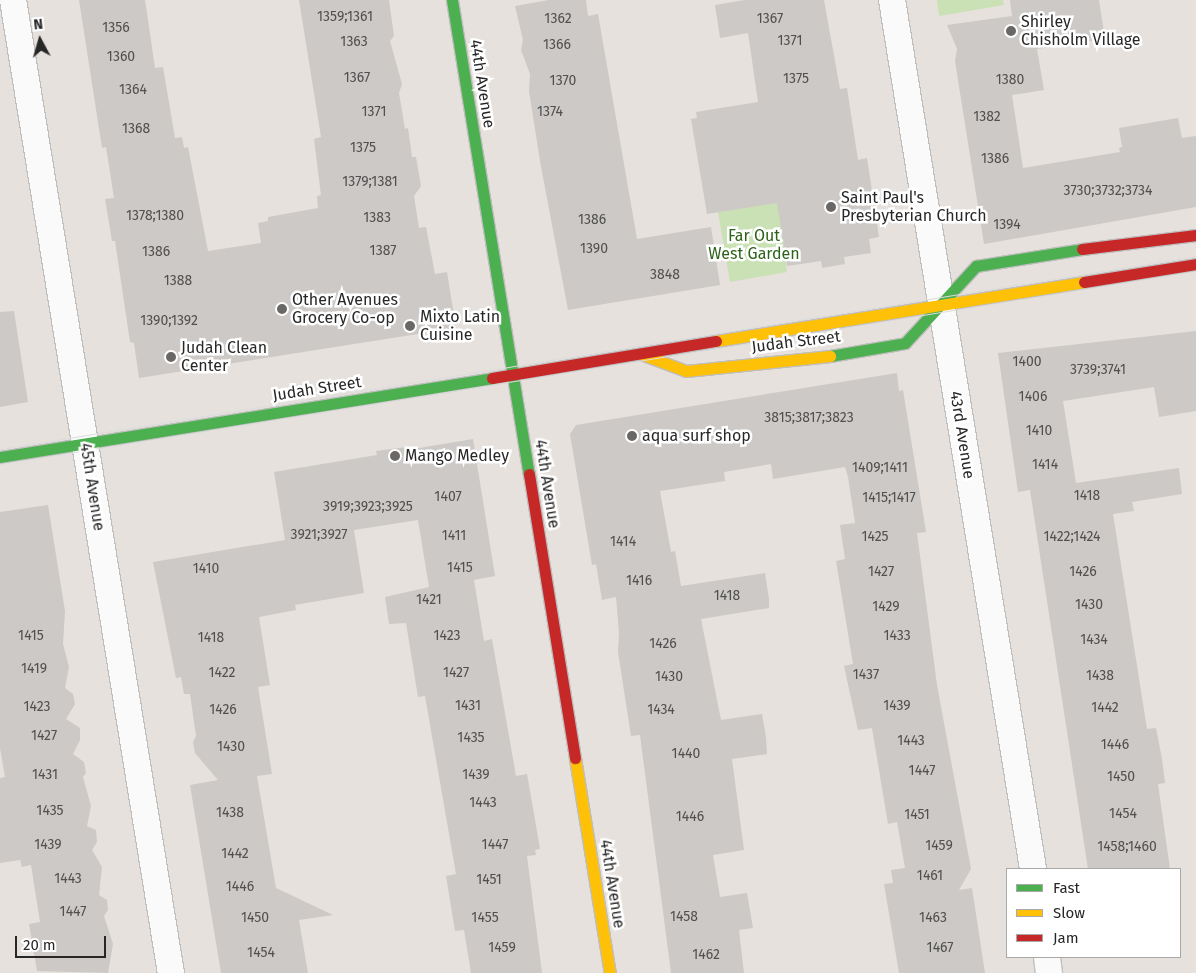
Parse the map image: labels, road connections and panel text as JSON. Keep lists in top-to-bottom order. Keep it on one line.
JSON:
{"streets":{"street":["44th Avenue","Judah Street","43rd Avenue","45th Avenue"]},"crossings":[["44th Avenue","Judah Street"],["Judah Street","43rd Avenue"],["Judah Street","45th Avenue"]],"parks":["Far Out West Garden"],"places":["Shirley Chisholm Village","Saint Paul's Presbyterian Church","Other Avenues Grocery Co-op","Mixto Latin Cuisine","Judah Clean Center","aqua surf shop","Mango Medley"],"house_numbers":["1359;1361","1362","1367","1356","1371","1363","1366","1360","1367","1375","1380","1370","1364","1371","1374","1382","1368","1375","1386","1379;1381","3730;3732;3734","1378;1380","1383","1386","1394","1390","1387","1386","3848","1388","1390;1392","1400","3739;3741","1406","3815;3817;3823","1410","1414","1409;1411","1418","1407","1415;1417","3919;3923;3925","3921;3927","1411","1425","1422;1424","1414","1415","1410","1427","1426","1416","1418","1421","1430","1429","1415","1423","1433","1418","1434","1426","1419","1422","1427","1437","1438","1430","1431","1439","1423","1442","1426","1434","1427","1435","1443","1446","1430","1440","1447","1431","1439","1450","1443","1435","1438","1454","1451","1446","1439","1447","1459","1458;1460","1442","1461","1443","1451","1446","1447","1458","1450","1455","1463","1459","1467","1454","1462"],"legend":["Fast","Slow","Jam"],"scale_bar":"20 m","north":"top"}
